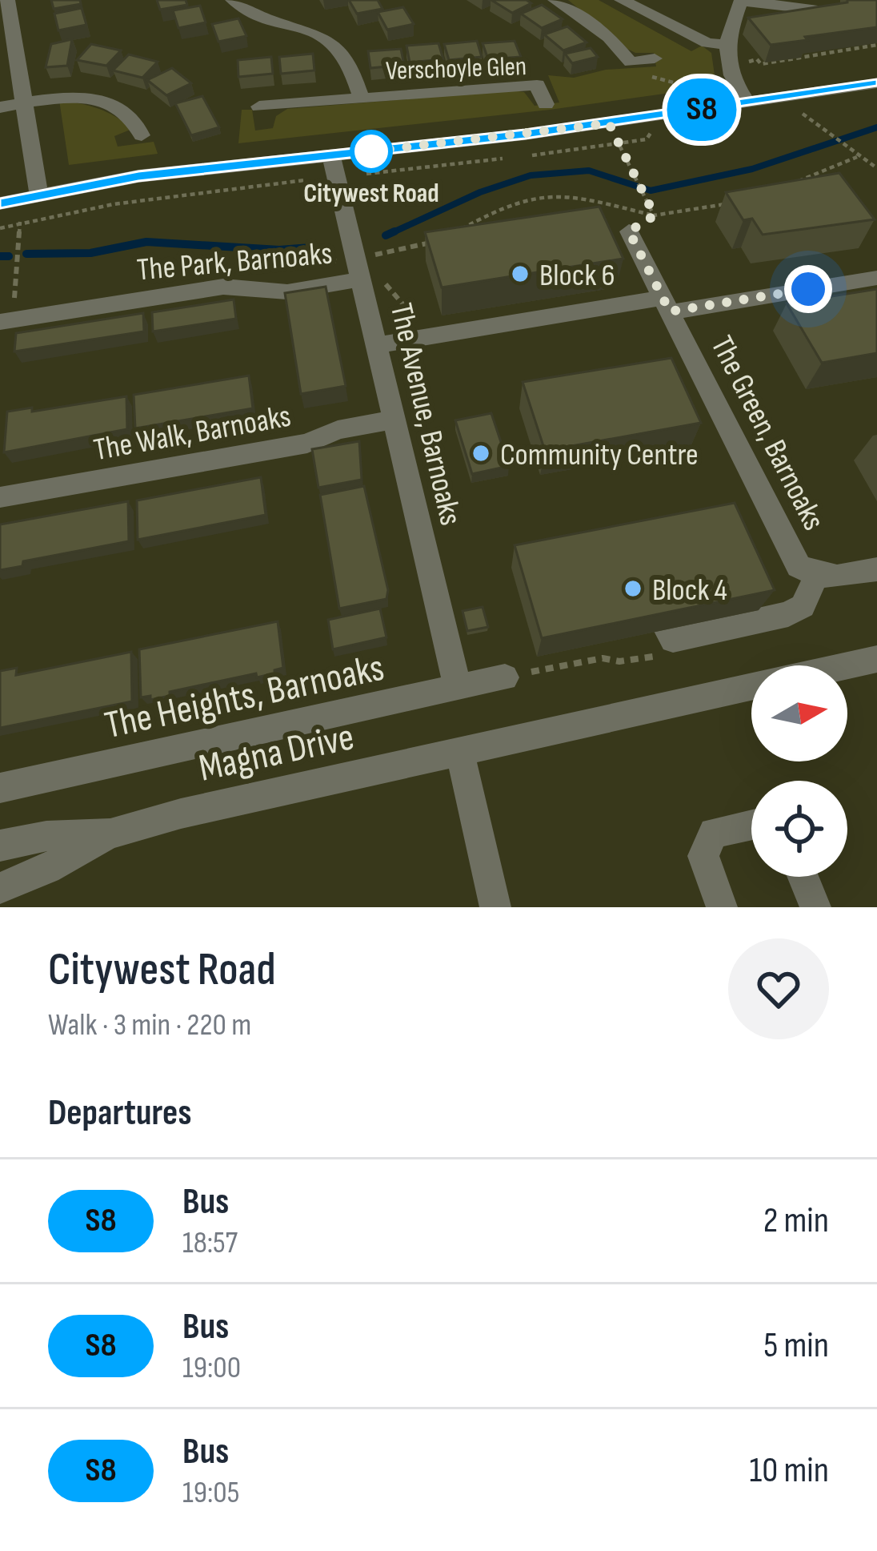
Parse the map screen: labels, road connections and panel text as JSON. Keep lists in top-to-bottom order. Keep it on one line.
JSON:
{"streets":{"street":["Verschoyle Glen","The Park, Barnoaks","The Avenue, Barnoaks","The Walk, Barnoaks","The Green, Barnoaks","The Heights, Barnoaks","Magna Drive"]},"crossings":[["The Park, Barnoaks","The Avenue, Barnoaks"],["The Avenue, Barnoaks","The Walk, Barnoaks"],["The Avenue, Barnoaks","The Green, Barnoaks"],["The Avenue, Barnoaks","The Heights, Barnoaks"]],"places":["Citywest Road","Block 6","Community Centre","Block 4"],"lines":["bus line S8"],"north":"right","page":{"on_map":"S8","heading":[["Citywest Road","Walk · 3 min · 220 m"],"Departures"],"list":[{"mark":"S8","name":"Bus","note":"18:57","value":"2 min"},{"mark":"S8","name":"Bus","note":"19:00","value":"5 min"},{"mark":"S8","name":"Bus","note":"19:05","value":"10 min"}]}}
